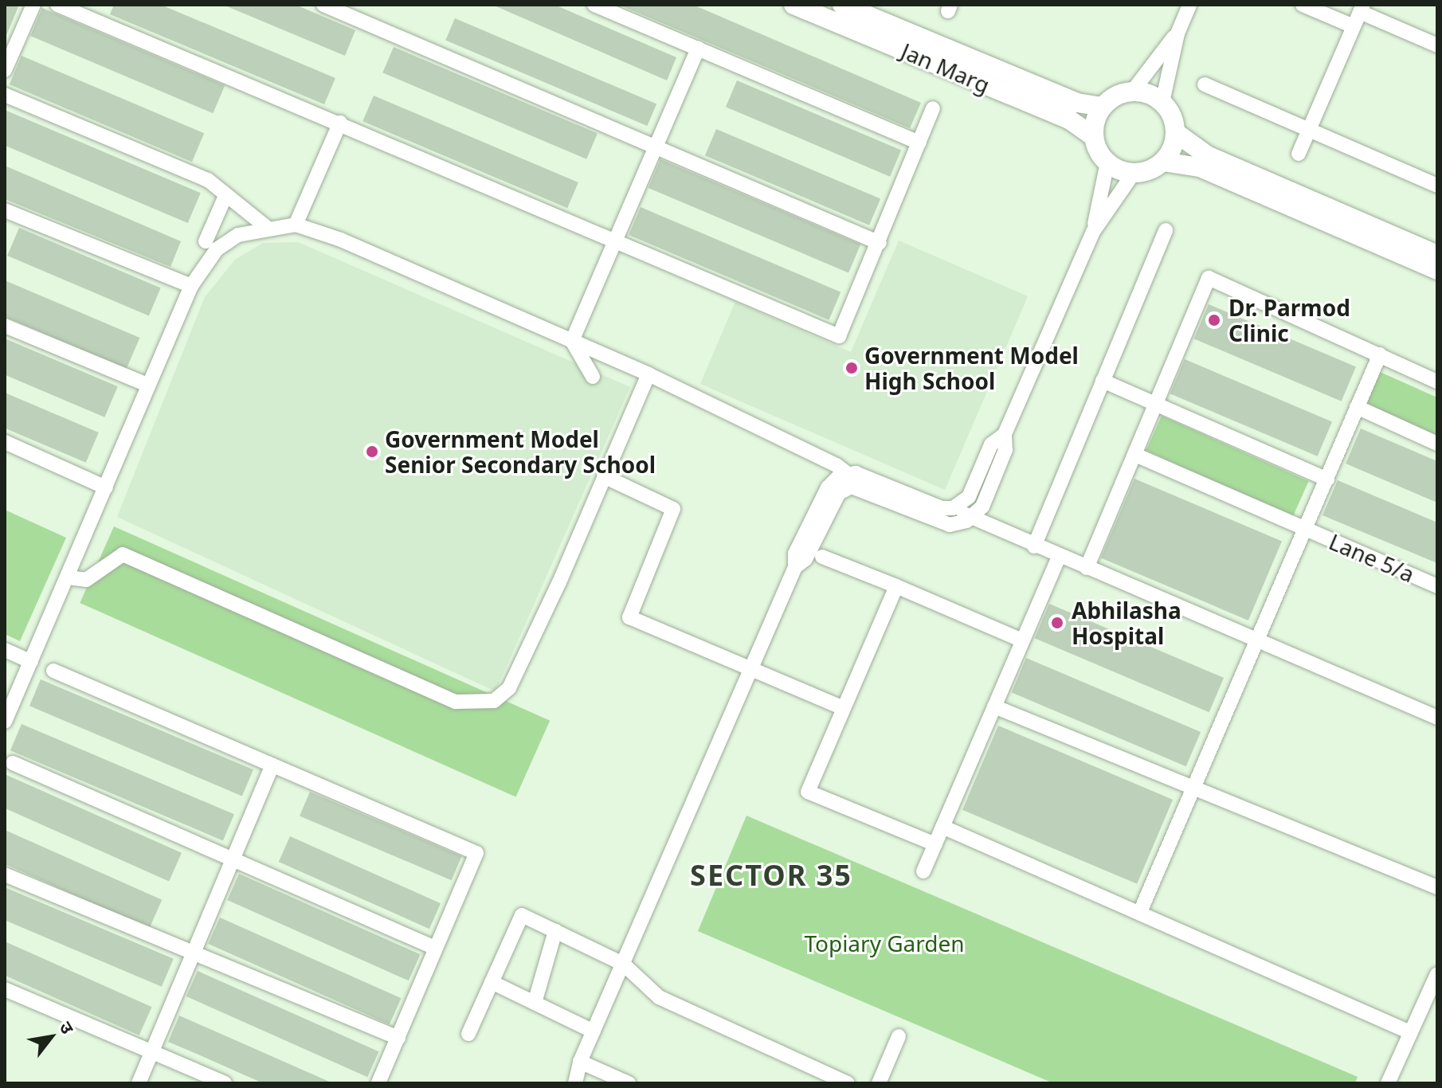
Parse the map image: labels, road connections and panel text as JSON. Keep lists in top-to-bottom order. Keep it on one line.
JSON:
{"streets":{"main road":["Jan Marg"],"street":["Lane 5/a"]},"districts":["SECTOR 35"],"parks":["Topiary Garden"],"places":["Dr. Parmod Clinic","Government Model High School","Government Model Senior Secondary School","Abhilasha Hospital"],"north":"top right"}
